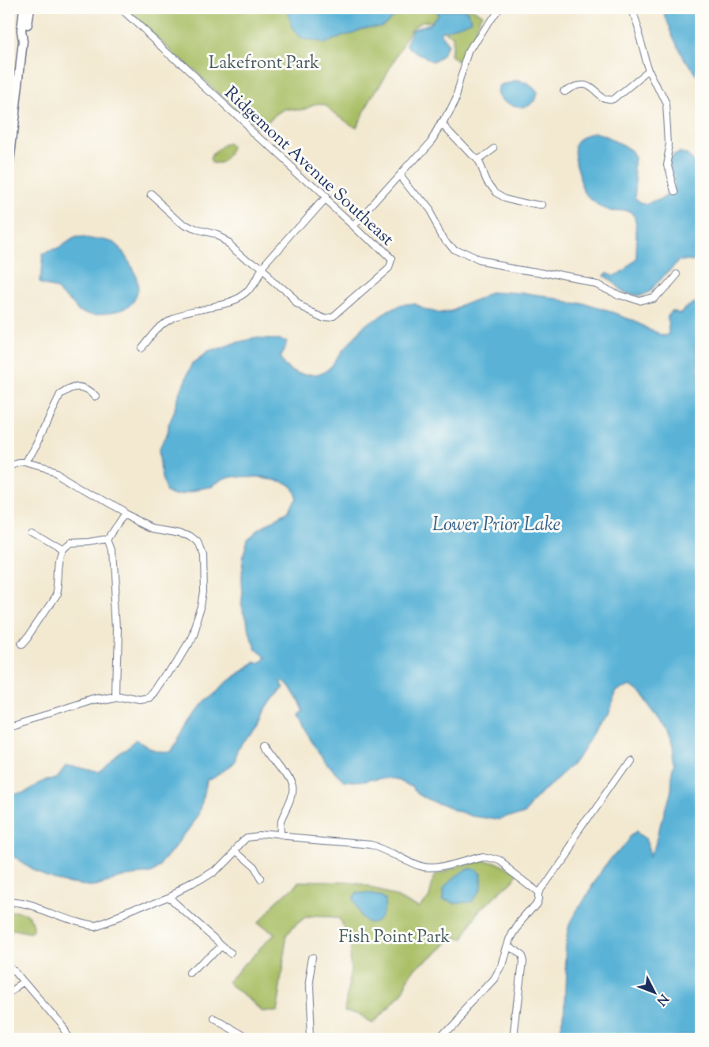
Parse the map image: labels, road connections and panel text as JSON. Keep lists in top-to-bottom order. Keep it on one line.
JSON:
{"streets":{"street":["Ridgemont Avenue Southeast"]},"water":["Lower Prior Lake"],"parks":["Lakefront Park","Fish Point Park"],"north":"bottom right"}
